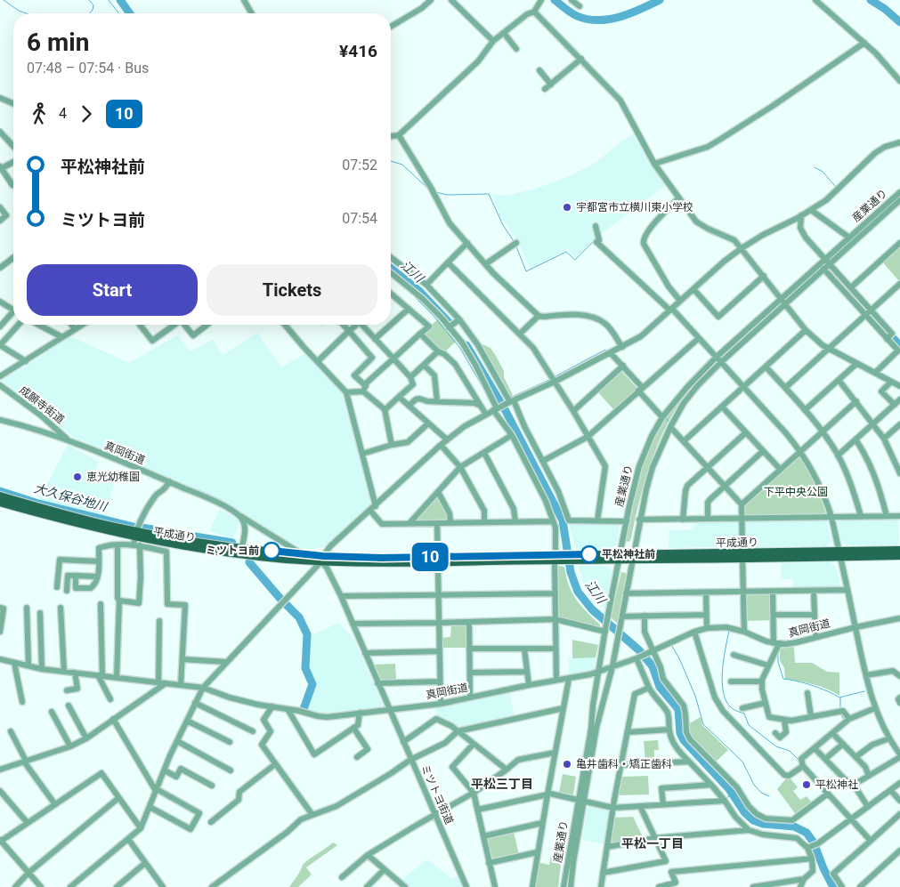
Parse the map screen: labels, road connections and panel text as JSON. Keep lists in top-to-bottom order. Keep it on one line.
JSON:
{"streets":{"main road":["平成通り"],"street":["産業通り","成願寺街道","真岡街道","ミツトヨ街道"]},"crossings":[["産業通り","真岡街道"],["産業通り","平成通り"],["成願寺街道","真岡街道"],["真岡街道","平成通り"],["真岡街道","ミツトヨ街道"],["平成通り","ミツトヨ街道"]],"districts":["平松三丁目","平松一丁目"],"water":["江川","大久保谷地川"],"parks":["下平中央公園"],"places":["宇都宮市立横川東小学校","恵光幼稚園","ミツトヨ前","平松神社前","亀井歯科・矯正歯科","平松神社"],"lines":["bus line 10"],"page":{"on_map":"10","heading":["6 min","07:48 – 07:54 · Bus","¥416"],"legs":["4","10"],"list":[{"name":"平松神社前","value":"07:52"},{"name":"ミツトヨ前","value":"07:54"}],"buttons":["Start","Tickets"]}}
